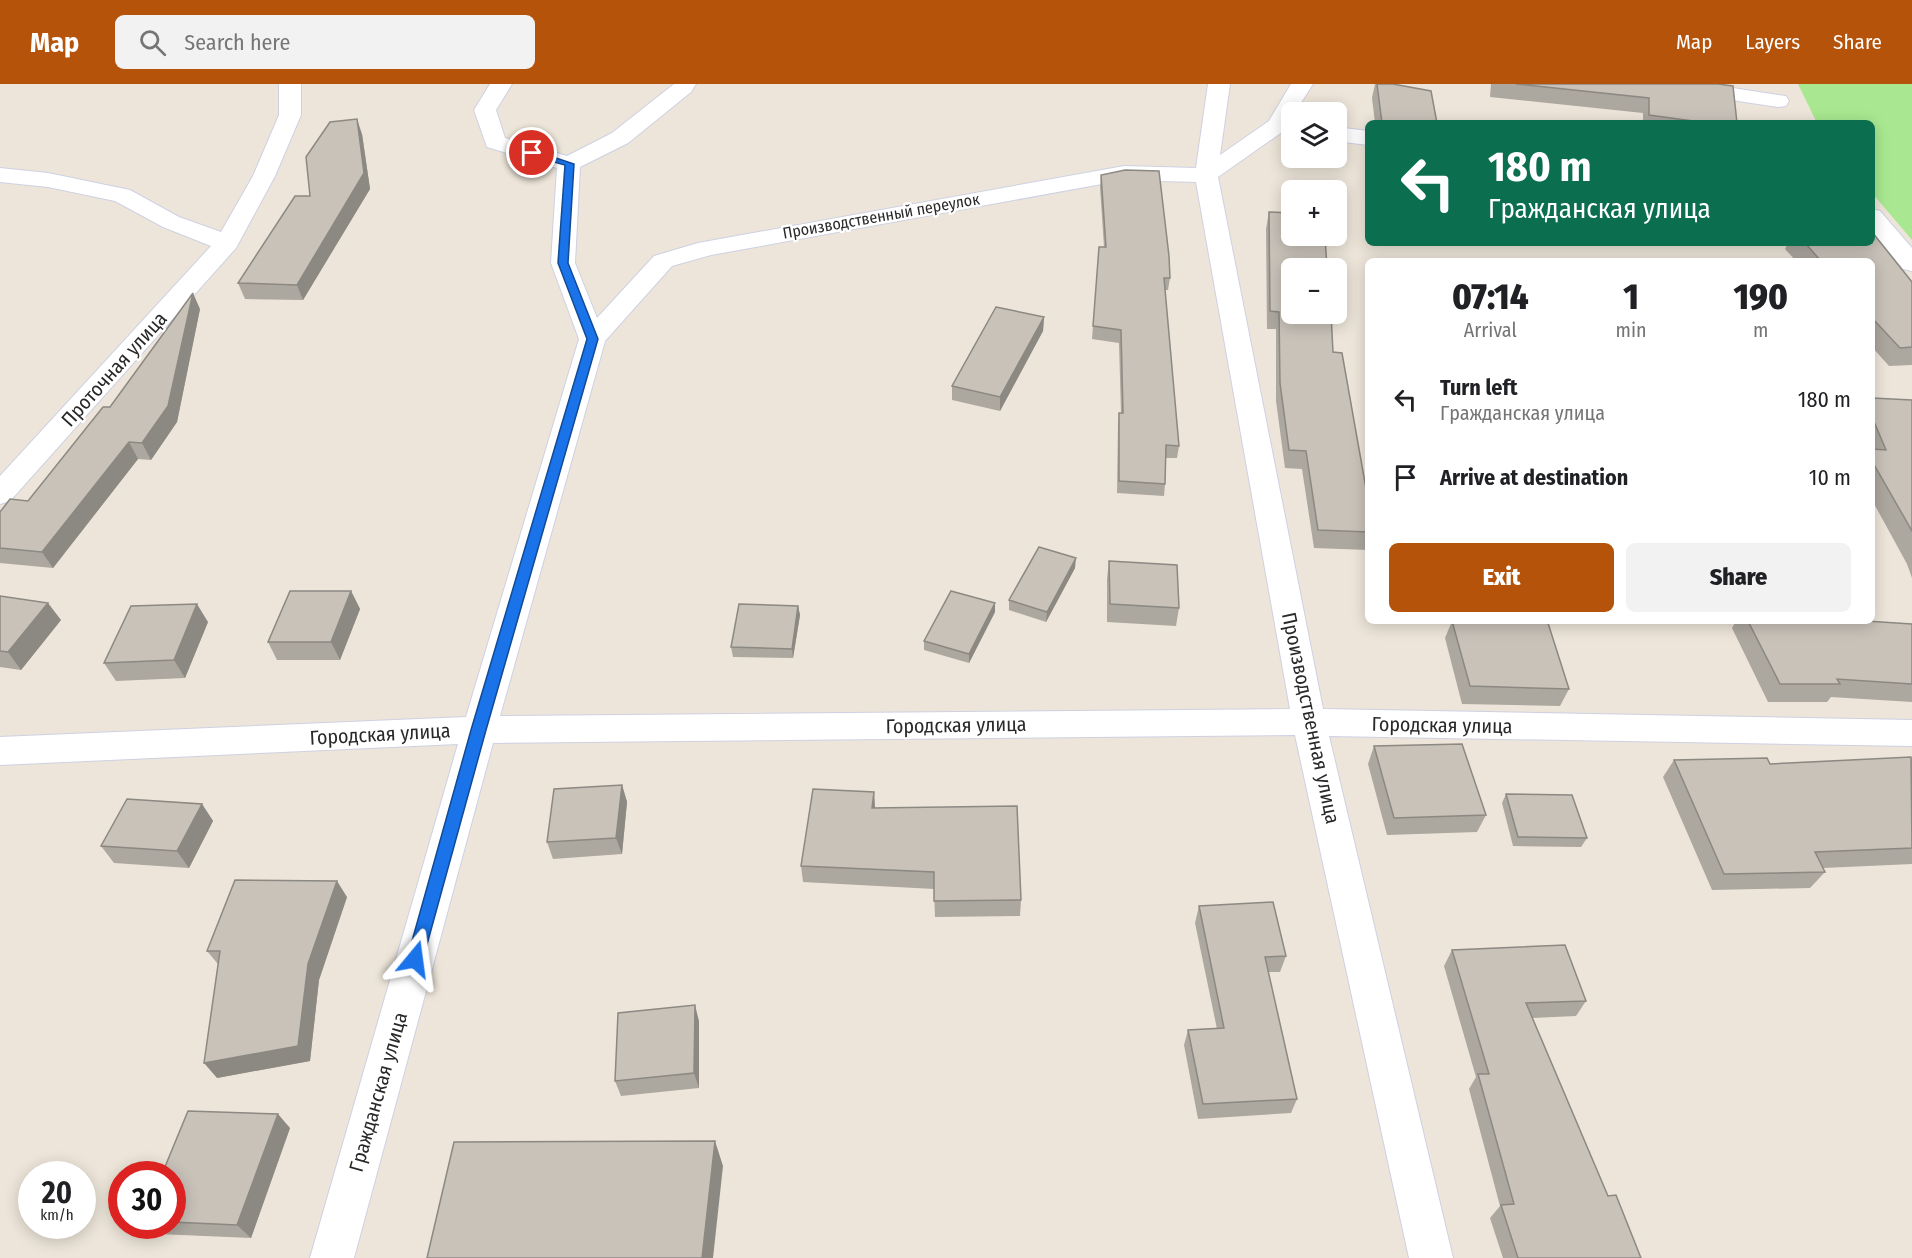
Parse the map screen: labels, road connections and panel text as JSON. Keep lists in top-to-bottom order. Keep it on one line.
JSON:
{"streets":{"street":["Производственный переулок","Проточная улица","Производственная улица","Городская улица","Гражданская улица"]},"crossings":[["Производственный переулок","Производственная улица"],["Производственный переулок","Гражданская улица"],["Производственная улица","Городская улица"],["Городская улица","Гражданская улица"]],"page":{"header":"Map","search":"Search here","nav":["Map","Layers","Share"],"map_buttons":["+","−"],"turn":["180 m","Гражданская улица"],"eta":["07:14","Arrival","1","min","190","m"],"list":[{"name":"Turn left","note":"Гражданская улица","value":"180 m"},{"name":"Arrive at destination","value":"10 m"}],"buttons":["Exit","Share"],"speed":"20 km/h","limit":"30"}}
